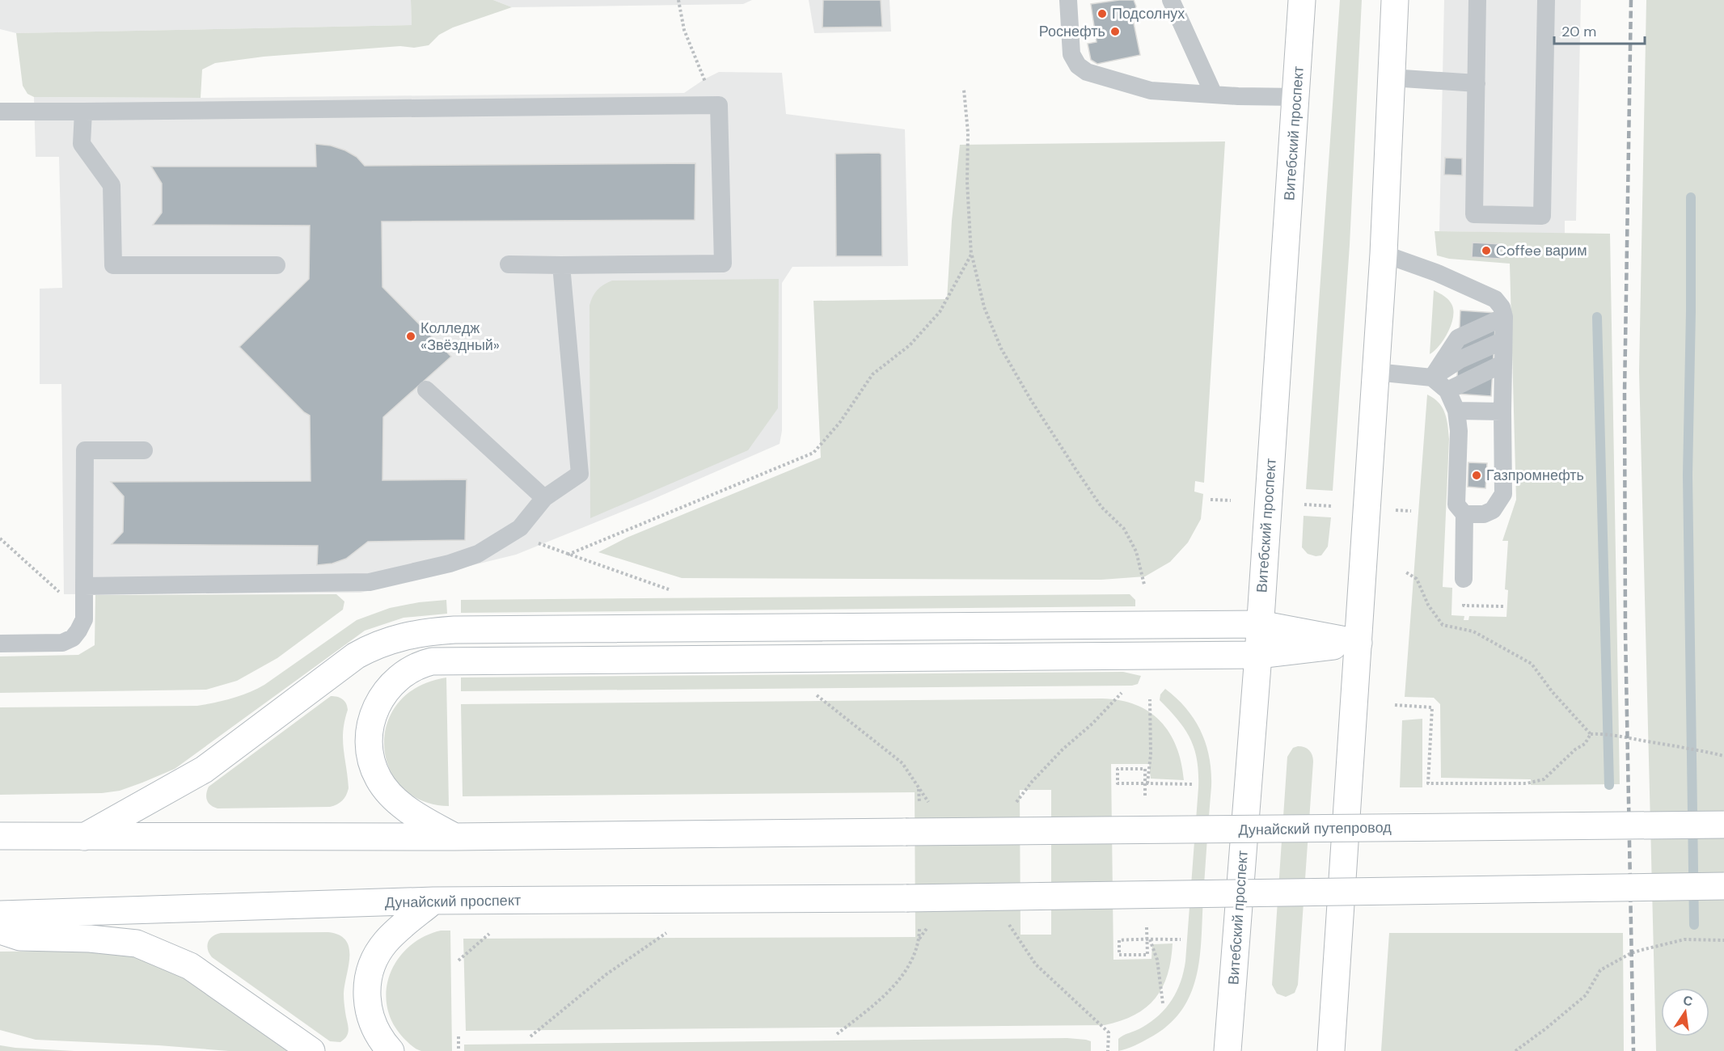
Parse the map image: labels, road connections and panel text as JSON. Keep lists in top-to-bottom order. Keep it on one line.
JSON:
{"streets":{"main road":["Витебский проспект","Дунайский путепровод","Дунайский проспект"]},"places":["Подсолнух","Роснефть","Coffee варим","Колледж «Звёздный»","Газпромнефть"],"scale_bar":"20 m","north":"top"}
